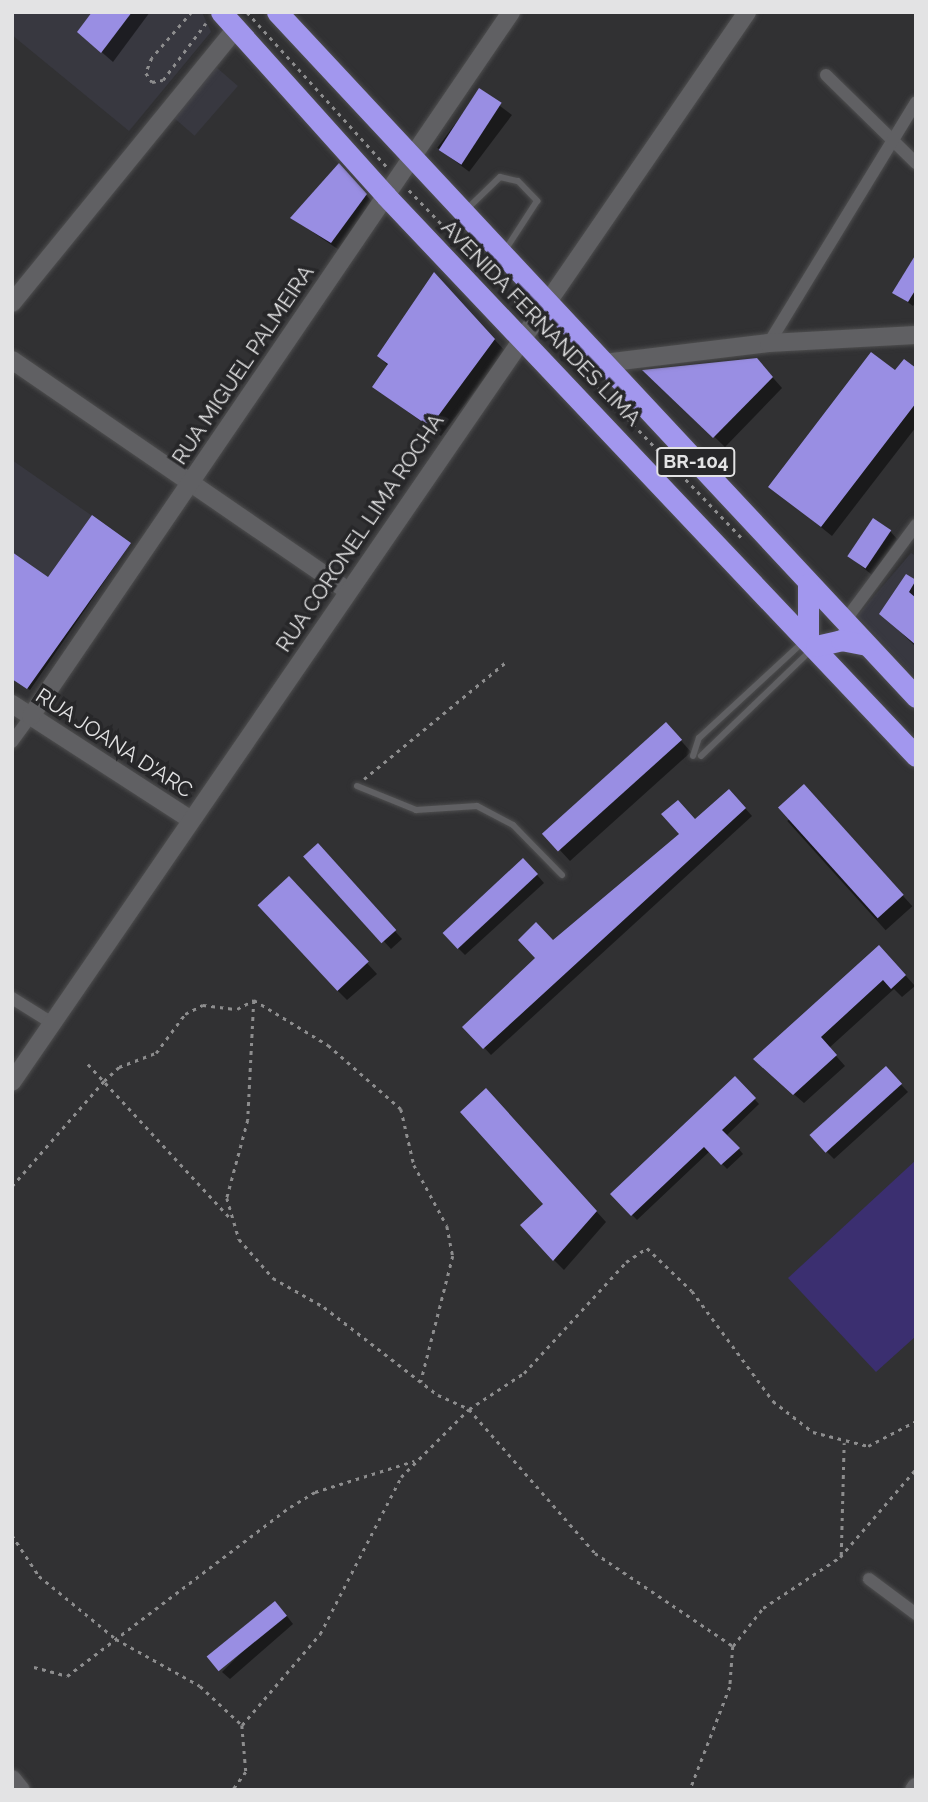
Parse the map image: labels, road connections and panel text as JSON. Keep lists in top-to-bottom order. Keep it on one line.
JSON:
{"streets":{"highway":["AVENIDA FERNANDES LIMA","BR-104"],"street":["RUA MIGUEL PALMEIRA","RUA CORONEL LIMA ROCHA","RUA JOANA D'ARC"]},"crossings":[["AVENIDA FERNANDES LIMA","RUA MIGUEL PALMEIRA"],["AVENIDA FERNANDES LIMA","RUA CORONEL LIMA ROCHA"],["RUA MIGUEL PALMEIRA","RUA JOANA D'ARC"],["RUA CORONEL LIMA ROCHA","RUA JOANA D'ARC"]]}
